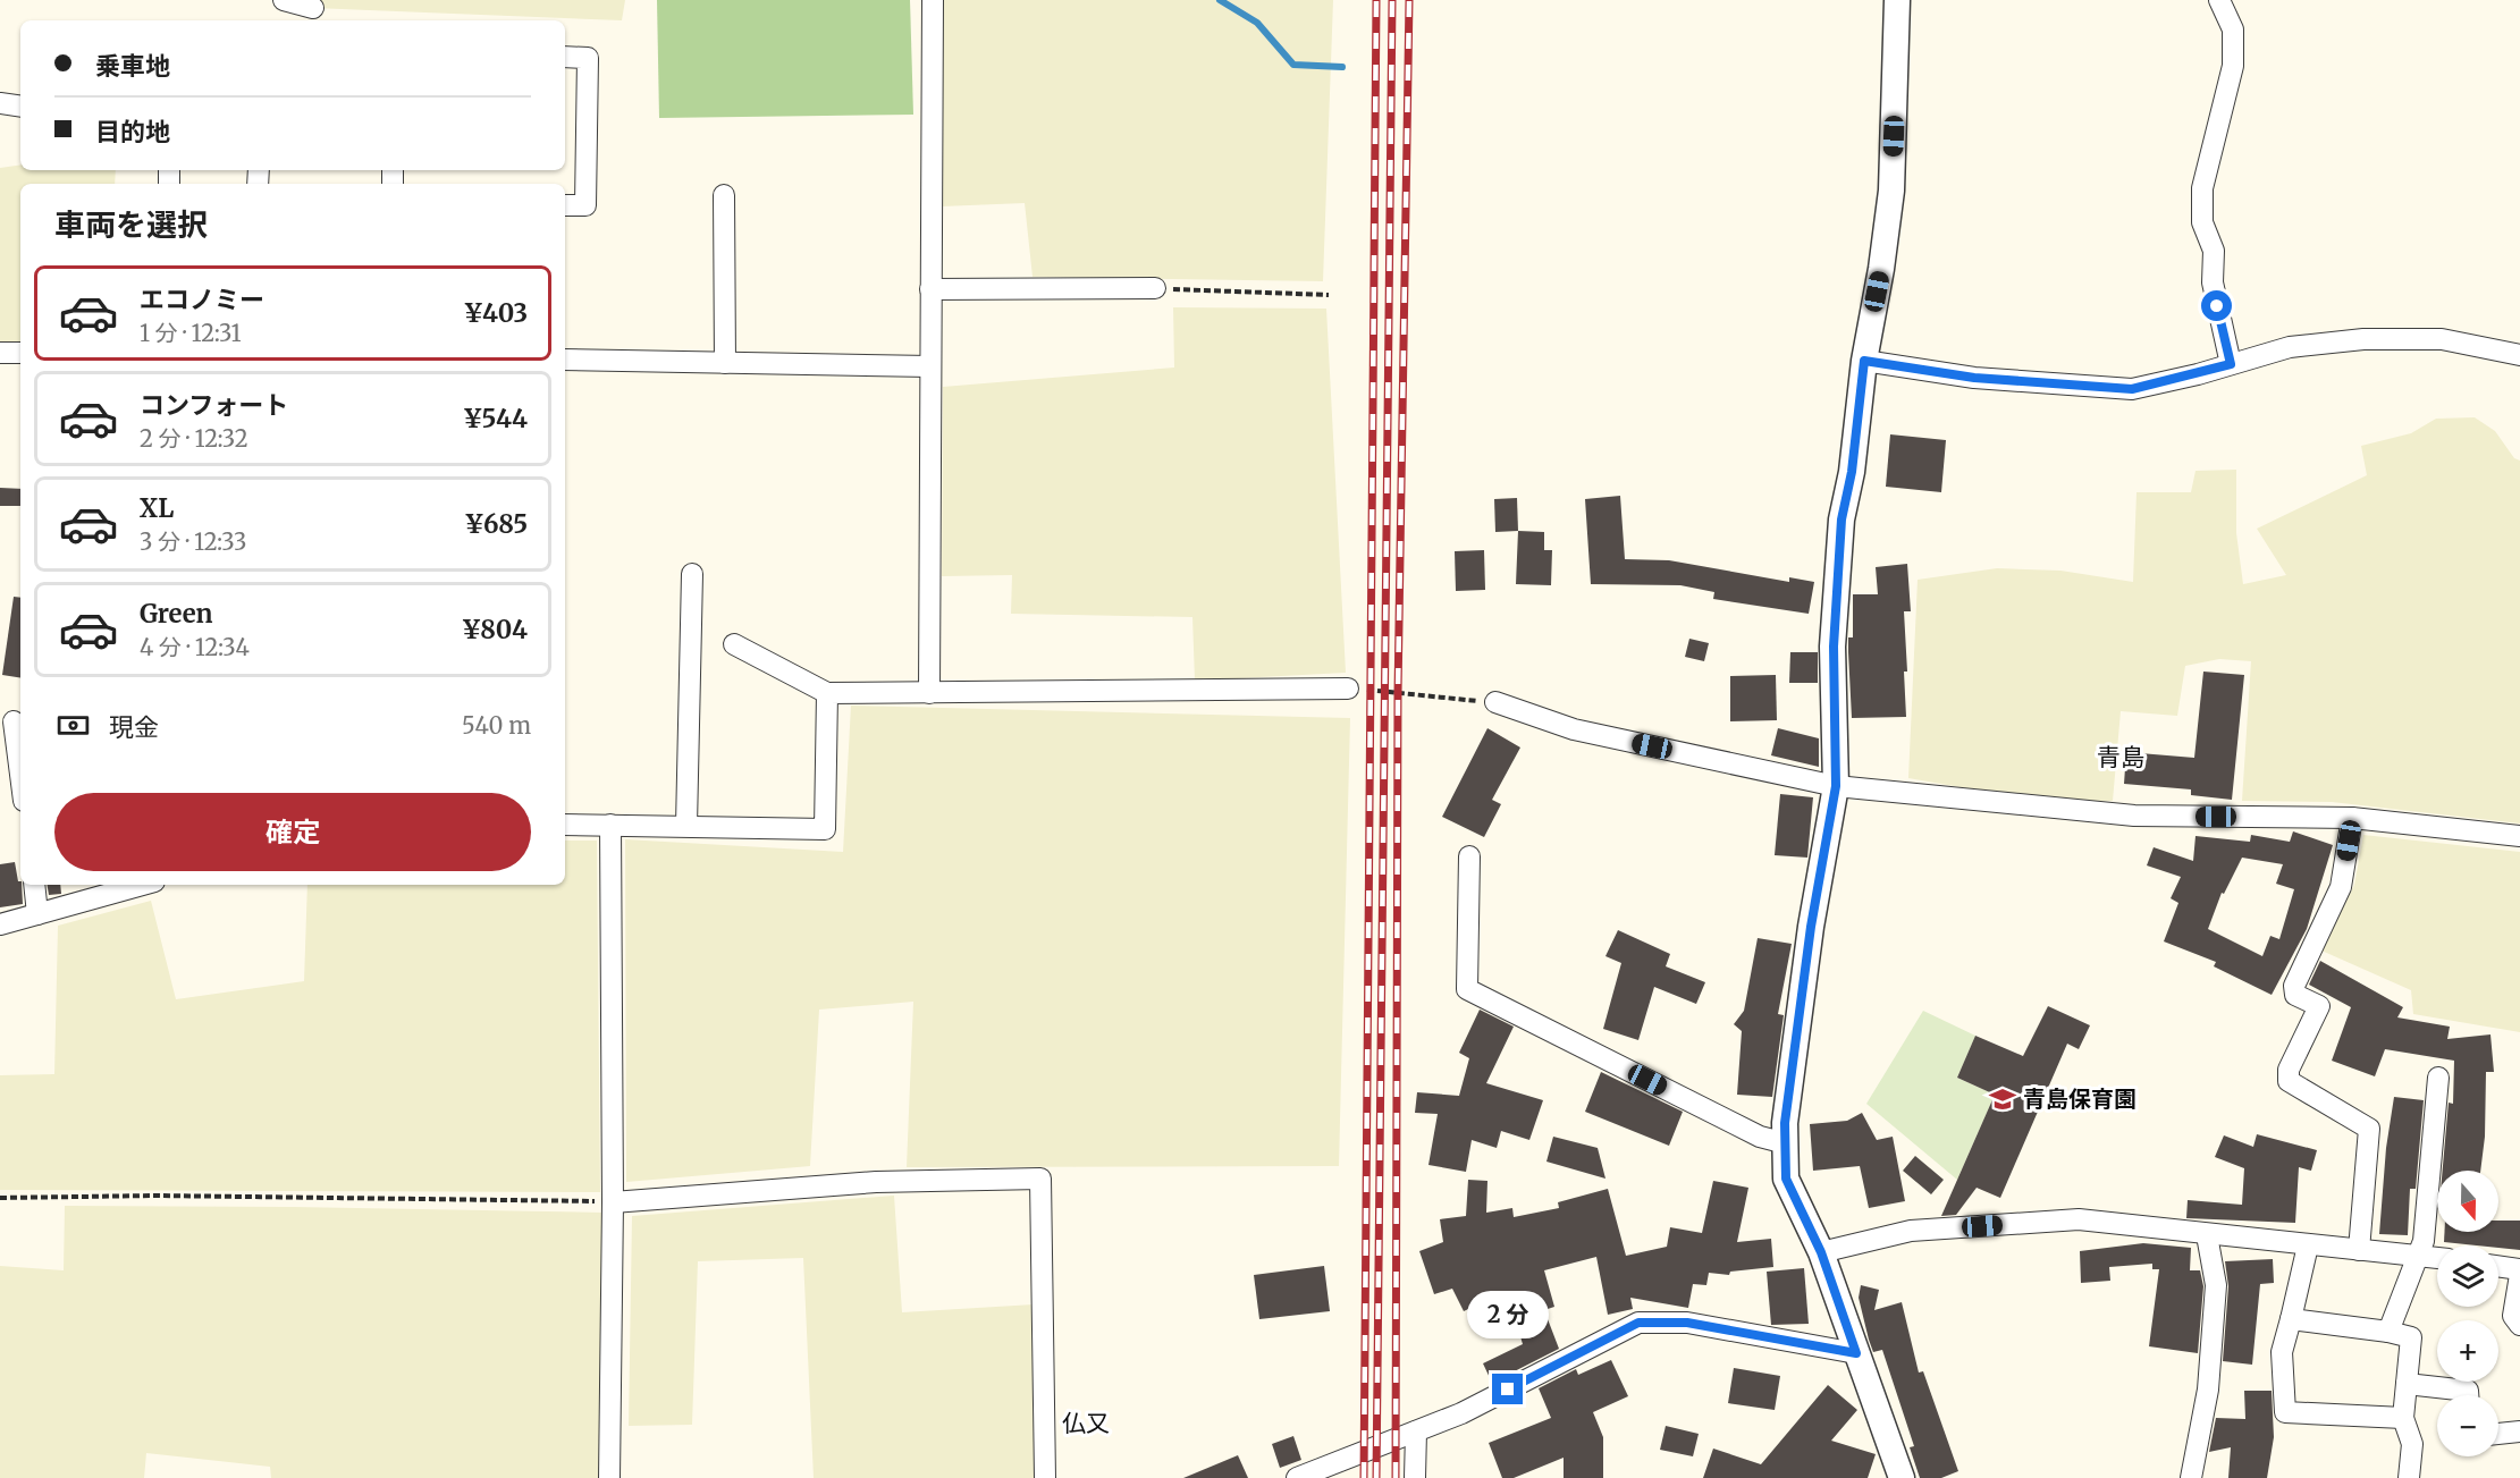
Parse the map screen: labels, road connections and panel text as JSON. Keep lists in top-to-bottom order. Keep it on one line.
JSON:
{"districts":["青島","仏又"],"places":{"school or university":["青島保育園"]},"north":"bottom","page":{"banner":["乗車地","目的地"],"heading":"車両を選択","list":[{"name":"エコノミー","note":"1 分 · 12:31","value":"¥403"},{"name":"コンフォート","note":"2 分 · 12:32","value":"¥544"},{"name":"XL","note":"3 分 · 12:33","value":"¥685"},{"name":"Green","note":"4 分 · 12:34","value":"¥804"}],"pay":["現金","540 m"],"buttons":"確定","map_buttons":["+","−"],"bubble":"2 分"}}
